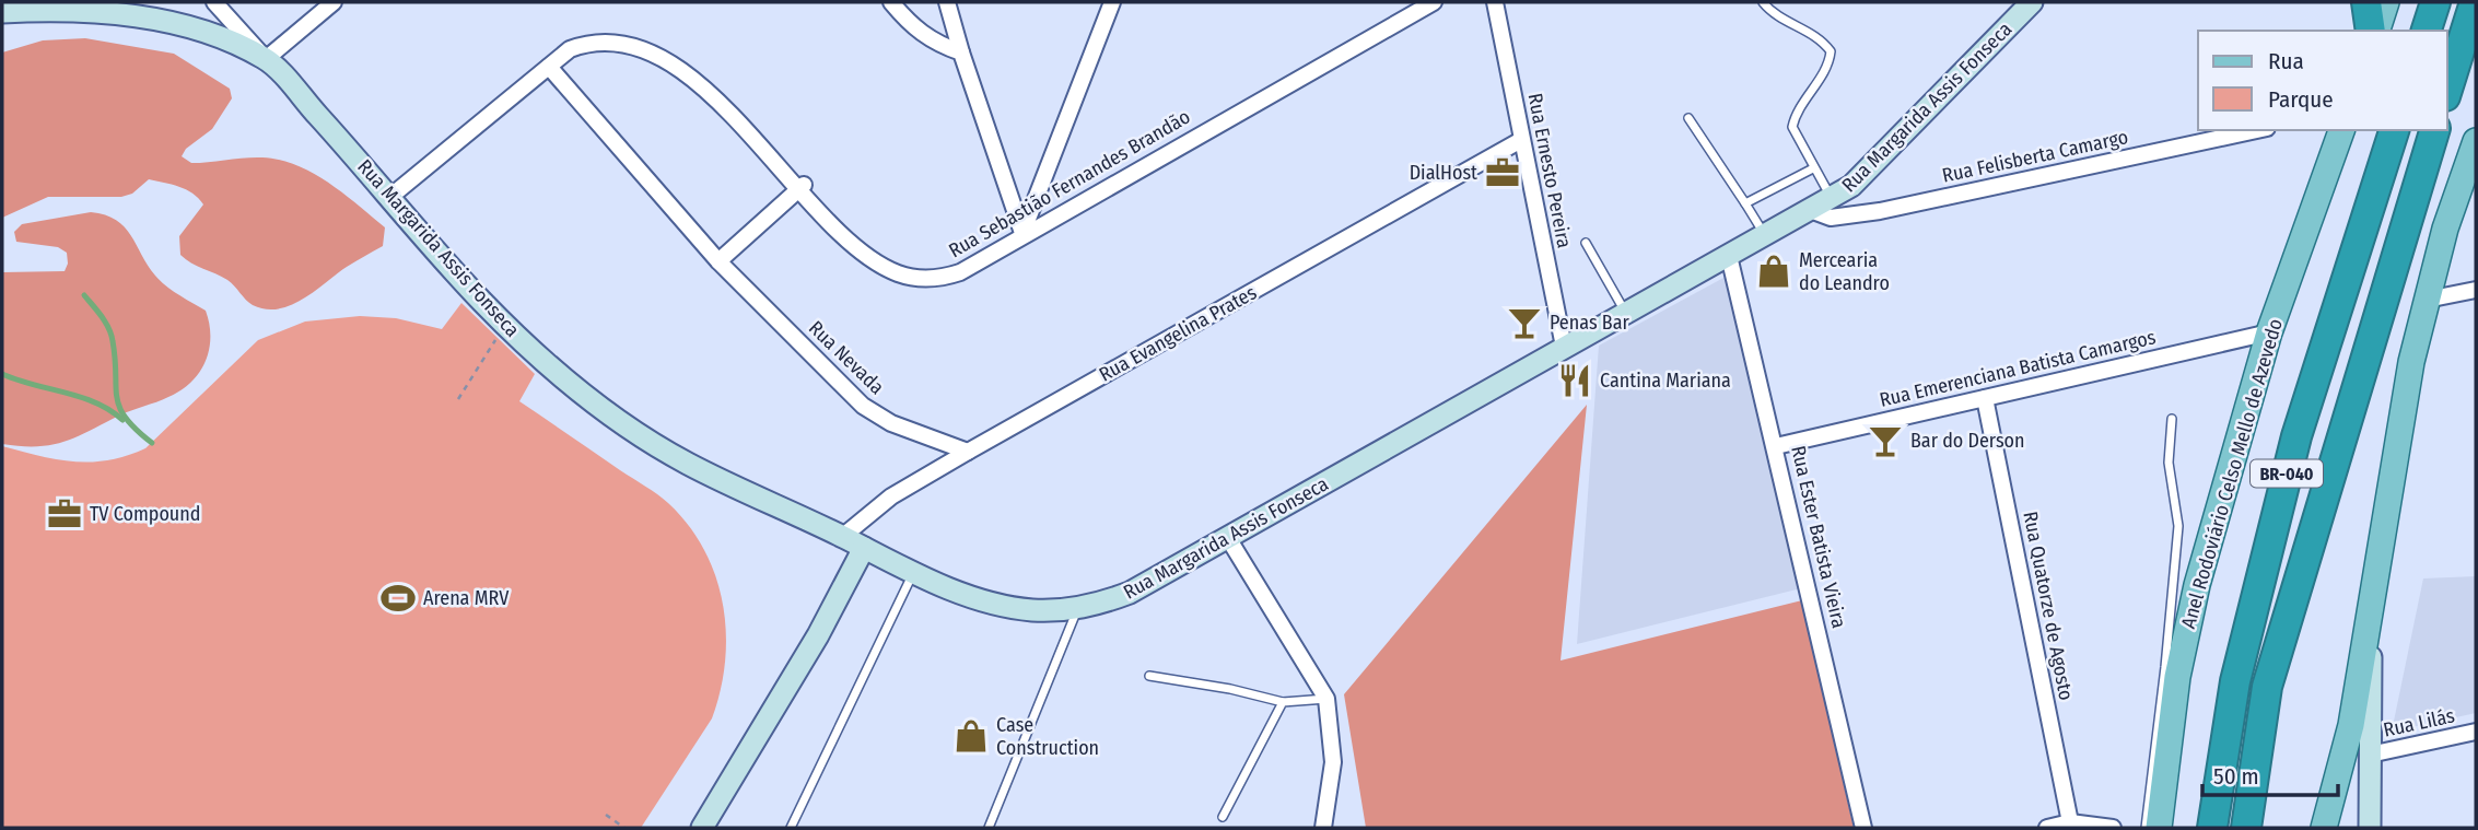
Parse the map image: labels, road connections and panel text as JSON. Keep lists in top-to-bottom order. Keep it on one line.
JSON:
{"streets":{"highway":["BR-040"],"main road":["Anel Rodoviário Celso Mello de Azevedo"],"street":["Rua Margarida Assis Fonseca","Rua Felisberta Camargo","Rua Ernesto Pereira","Rua Sebastião Fernandes Brandão","Rua Evangelina Prates","Rua Nevada","Rua Emerenciana Batista Camargos","Rua Ester Batista Vieira","Rua Quatorze de Agosto","Rua Lilás"]},"crossings":[["Rua Margarida Assis Fonseca","Rua Felisberta Camargo"],["Rua Margarida Assis Fonseca","Rua Ernesto Pereira"],["Rua Margarida Assis Fonseca","Rua Evangelina Prates"],["Rua Margarida Assis Fonseca","Rua Ester Batista Vieira"],["Rua Ernesto Pereira","Rua Evangelina Prates"],["Rua Evangelina Prates","Rua Nevada"],["Rua Emerenciana Batista Camargos","Anel Rodoviário Celso Mello de Azevedo"],["Rua Emerenciana Batista Camargos","Rua Ester Batista Vieira"],["Rua Emerenciana Batista Camargos","Rua Quatorze de Agosto"]],"places":{"office":["DialHost","TV Compound"],"shop":["Mercearia do Leandro","Case Construction"],"bar":["Penas Bar","Bar do Derson"],"restaurant":["Cantina Mariana"],"sports":["Arena MRV"]},"legend":["Rua","Parque"],"scale_bar":"50 m"}
